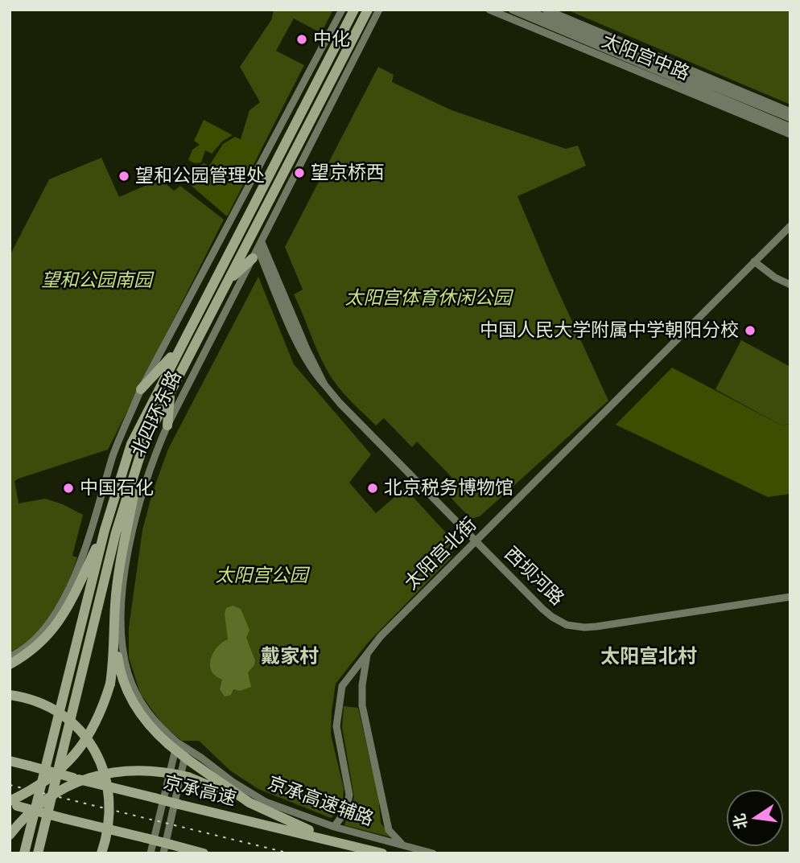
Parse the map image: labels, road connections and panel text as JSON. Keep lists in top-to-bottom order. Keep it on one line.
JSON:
{"streets":{"highway":["北四环东路","京承高速"],"street":["太阳宫中路","太阳宫北街","西坝河路","京承高速辅路"]},"crossings":[["北四环东路","西坝河路"],["北四环东路","京承高速辅路"],["太阳宫北街","西坝河路"],["太阳宫北街","京承高速辅路"]],"districts":["戴家村","太阳宫北村"],"parks":["望和公园南园","太阳宫体育休闲公园","太阳宫公园"],"places":["中化","望京桥西","望和公园管理处","中国人民大学附属中学朝阳分校","中国石化","北京税务博物馆"],"north":"left"}
